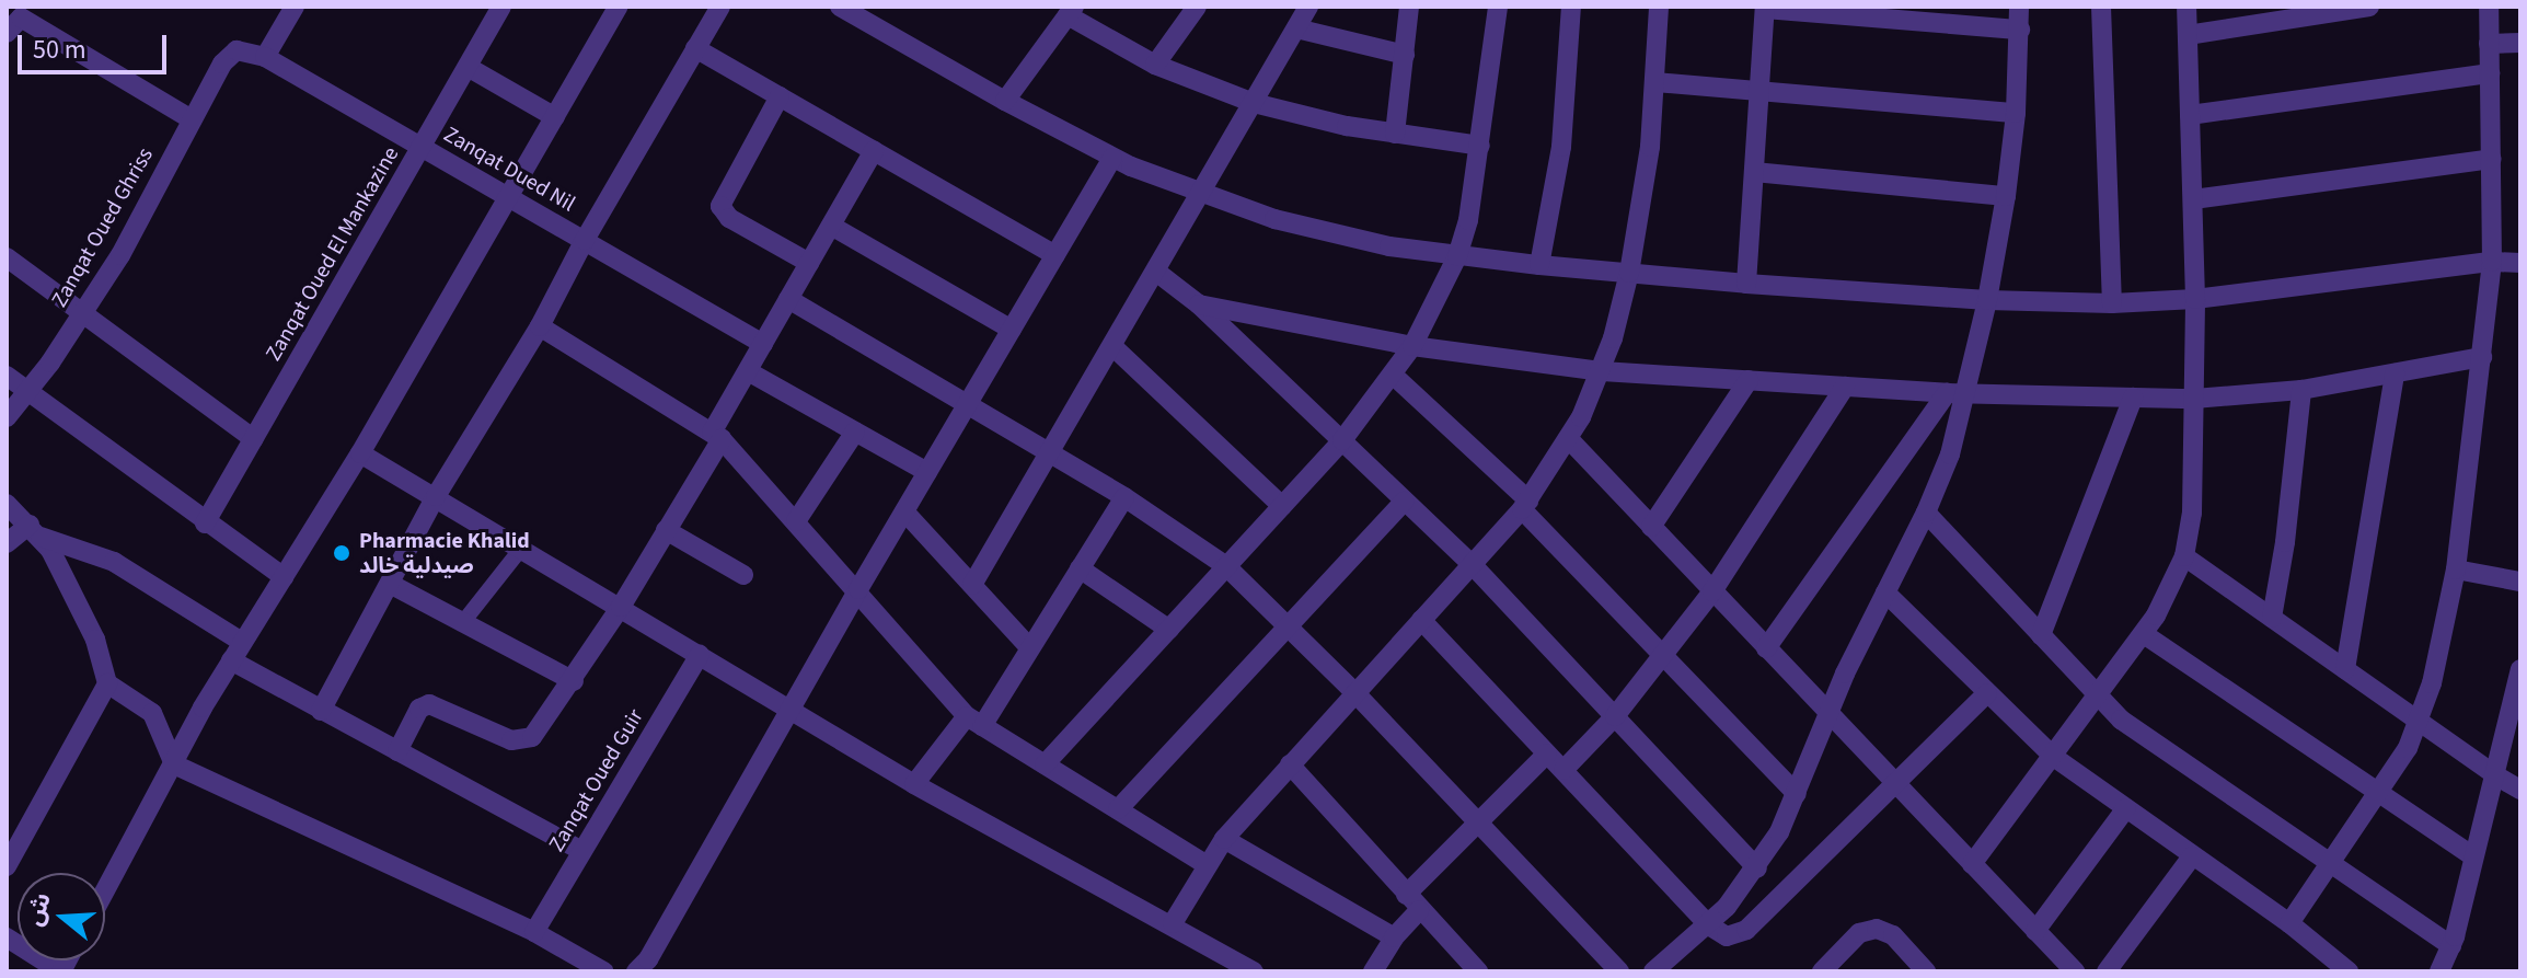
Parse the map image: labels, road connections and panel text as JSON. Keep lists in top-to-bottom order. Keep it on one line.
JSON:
{"streets":{"street":["Zanqat Dued Nil","Zanqat Oued Ghriss","Zanqat Oued El Mankazine","Zanqat Oued Guir"]},"crossings":[["Zanqat Dued Nil","Zanqat Oued Ghriss"],["Zanqat Dued Nil","Zanqat Oued El Mankazine"]],"places":["Pharmacie Khalid صيدلية خالد"],"scale_bar":"50 m","north":"left"}
